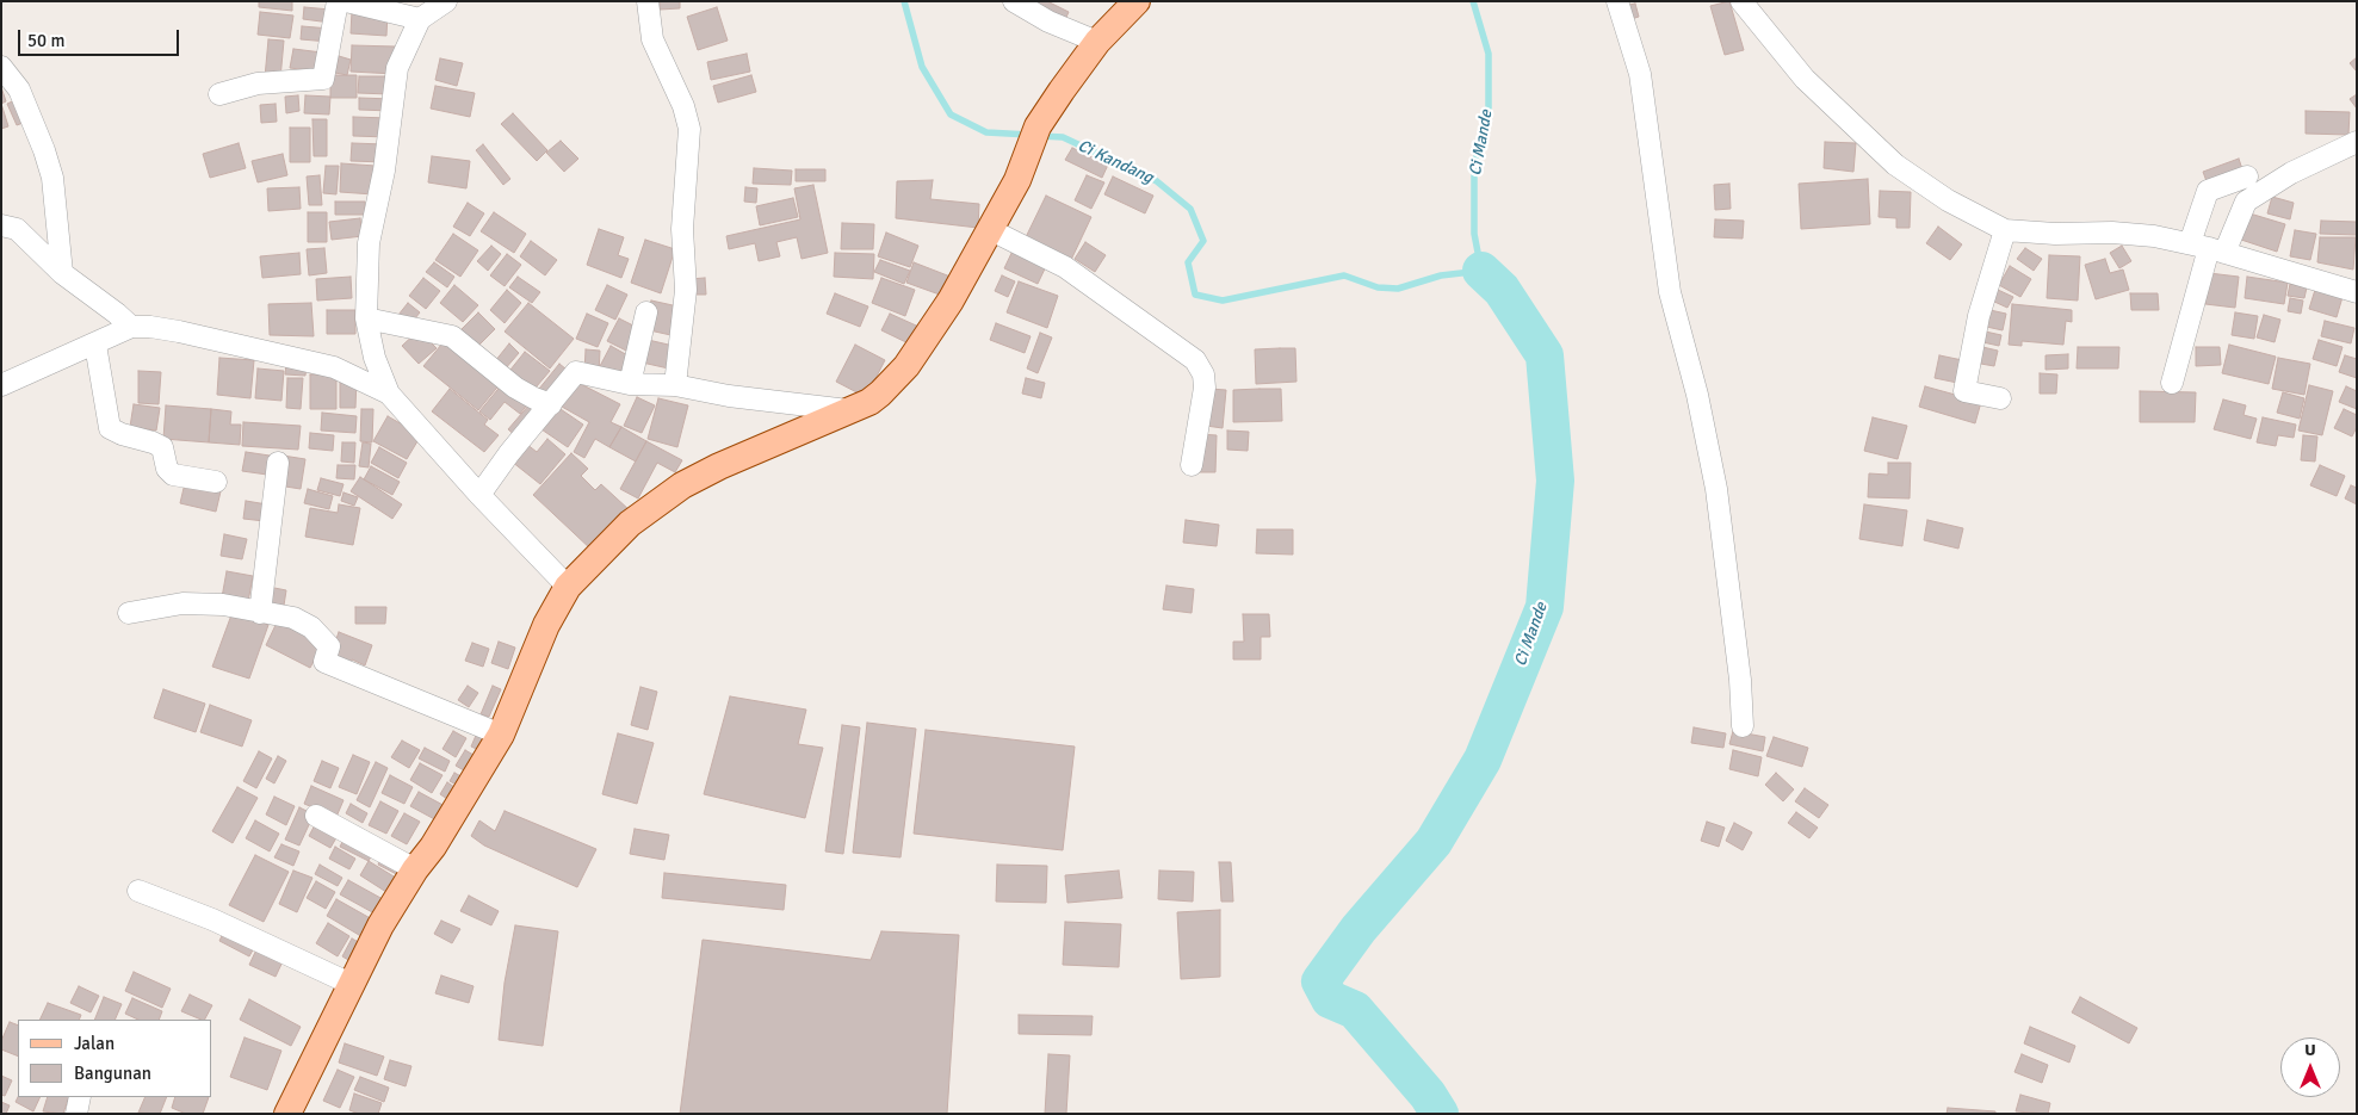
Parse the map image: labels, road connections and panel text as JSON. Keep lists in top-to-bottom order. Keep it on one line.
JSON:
{"water":["Ci Mande","Ci Kandang"],"legend":["Jalan","Bangunan"],"scale_bar":"50 m","north":"top"}
